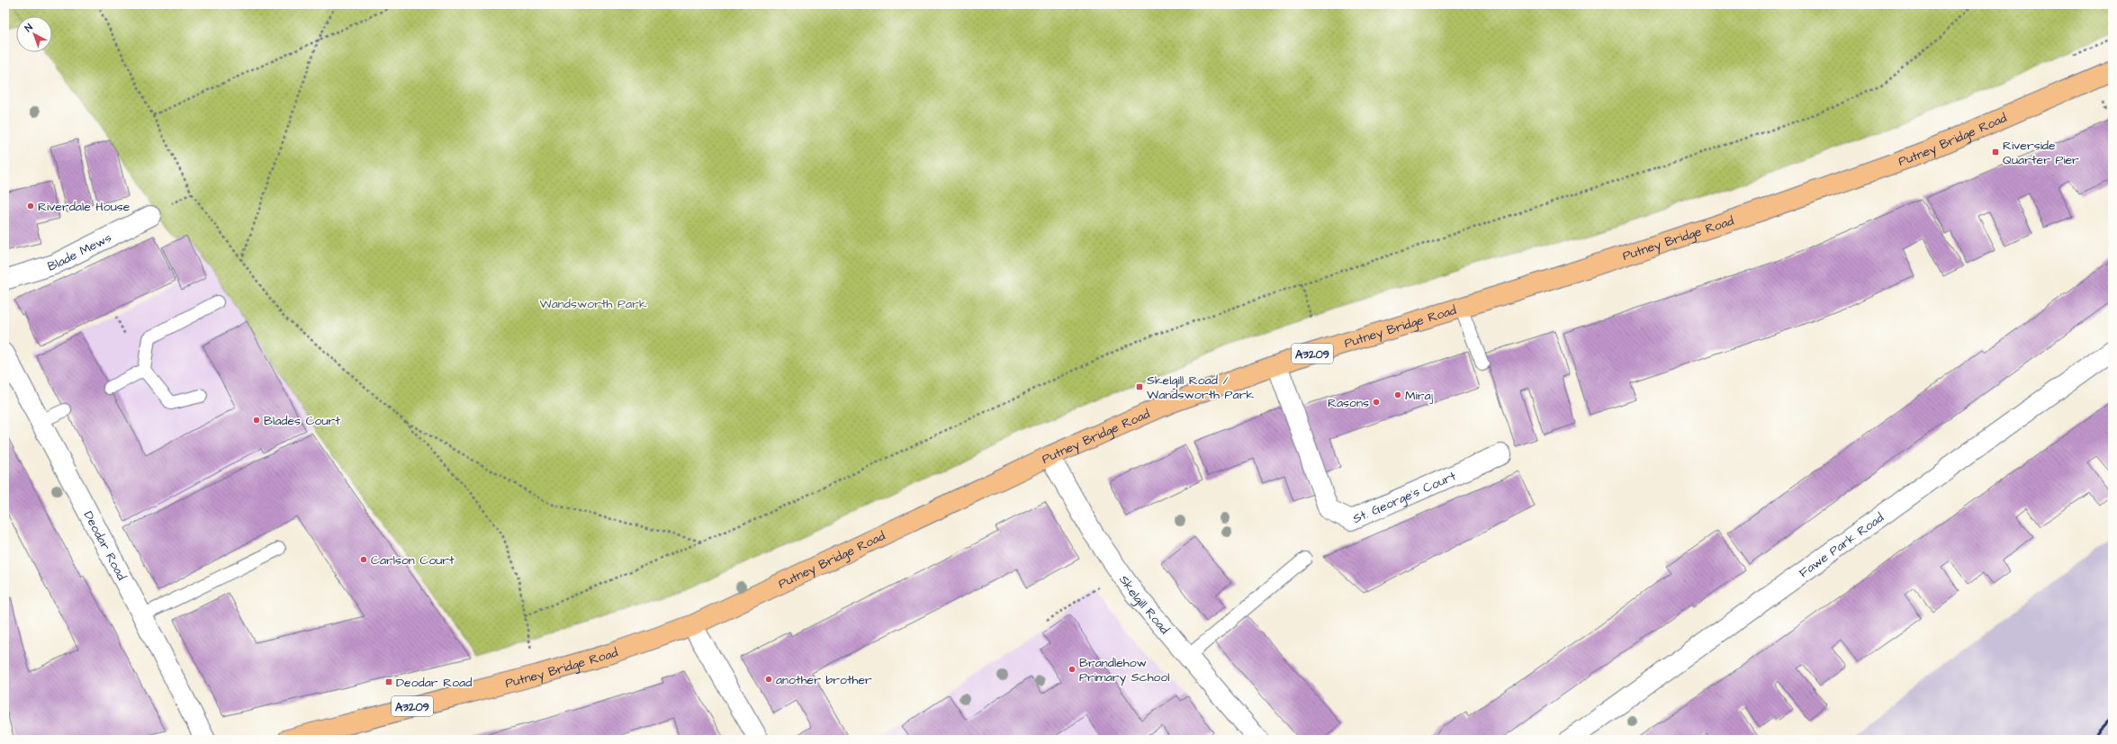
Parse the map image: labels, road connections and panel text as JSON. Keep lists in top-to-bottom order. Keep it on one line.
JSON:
{"streets":{"main road":["Putney Bridge Road","A3209"],"street":["Blade Mews","St. George's Court","Fawe Park Road","Deodar Road","Skelgill Road"]},"crossings":[["Putney Bridge Road","St. George's Court"],["Putney Bridge Road","Skelgill Road"]],"parks":["Wandsworth Park"],"places":{"transit":["Riverside Quarter Pier","Skelgill Road / Wandsworth Park","Deodar Road"],"other":["Riverdale House","Miraj","Rasons","Blades Court","Carlson Court","Brandlehow Primary School","another brother"]},"north":"top left"}
